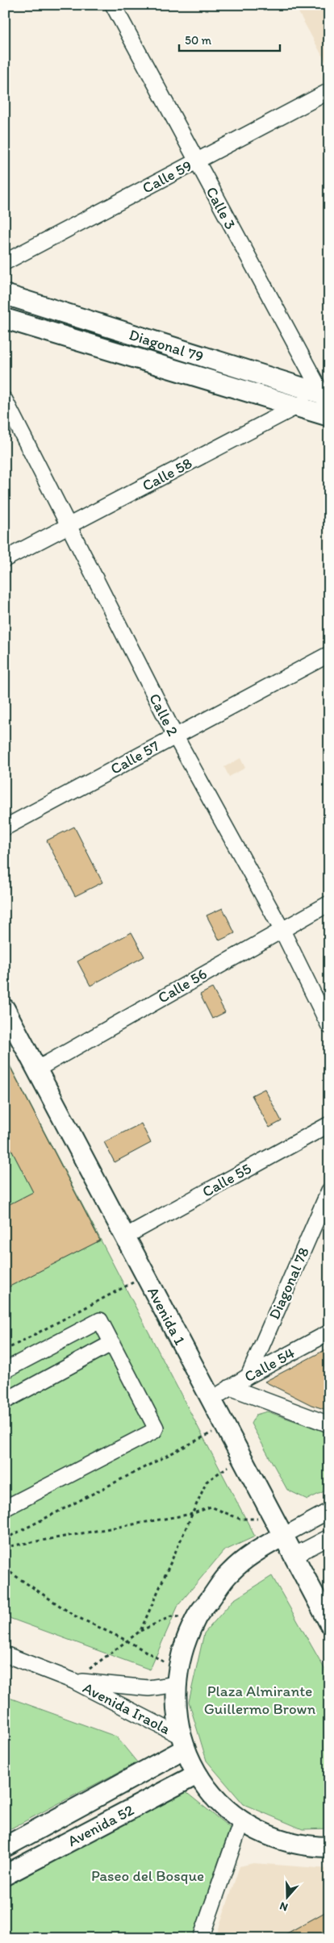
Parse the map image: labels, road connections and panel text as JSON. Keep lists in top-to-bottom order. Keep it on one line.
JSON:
{"streets":{"main road":["Diagonal 79","Avenida 1","Avenida 52"],"street":["Calle 59","Calle 3","Calle 58","Calle 2","Calle 57","Calle 56","Calle 55","Diagonal 78","Calle 54","Avenida Iraola"]},"crossings":[["Calle 59","Calle 3"],["Calle 3","Diagonal 79"],["Calle 3","Calle 58"],["Diagonal 79","Calle 58"],["Calle 58","Calle 2"],["Calle 2","Calle 57"],["Calle 2","Calle 56"],["Calle 56","Avenida 1"],["Calle 55","Avenida 1"],["Diagonal 78","Calle 54"],["Avenida 1","Calle 54"],["Avenida Iraola","Avenida 52"]],"parks":["Plaza Almirante Guillermo Brown","Paseo del Bosque"],"scale_bar":"50 m","north":"bottom"}
